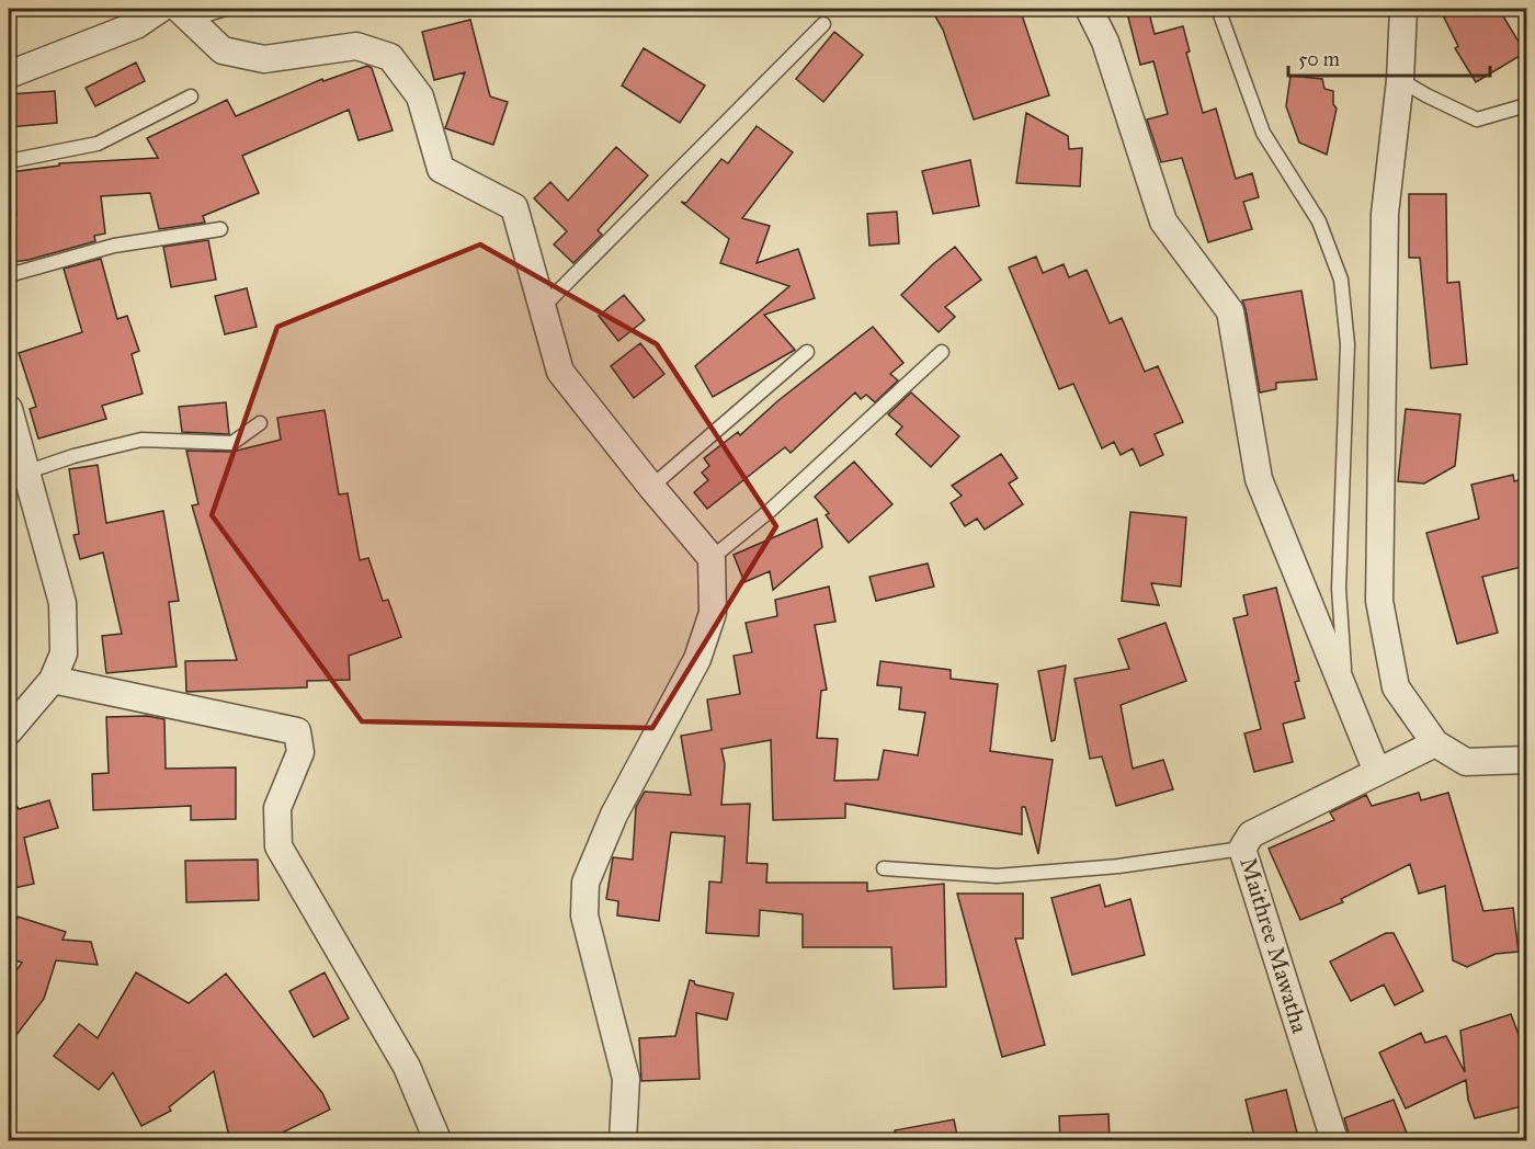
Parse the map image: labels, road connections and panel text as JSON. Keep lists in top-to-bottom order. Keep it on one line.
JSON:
{"streets":{"street":["Maithree Mawatha"]},"scale_bar":"50 m"}
